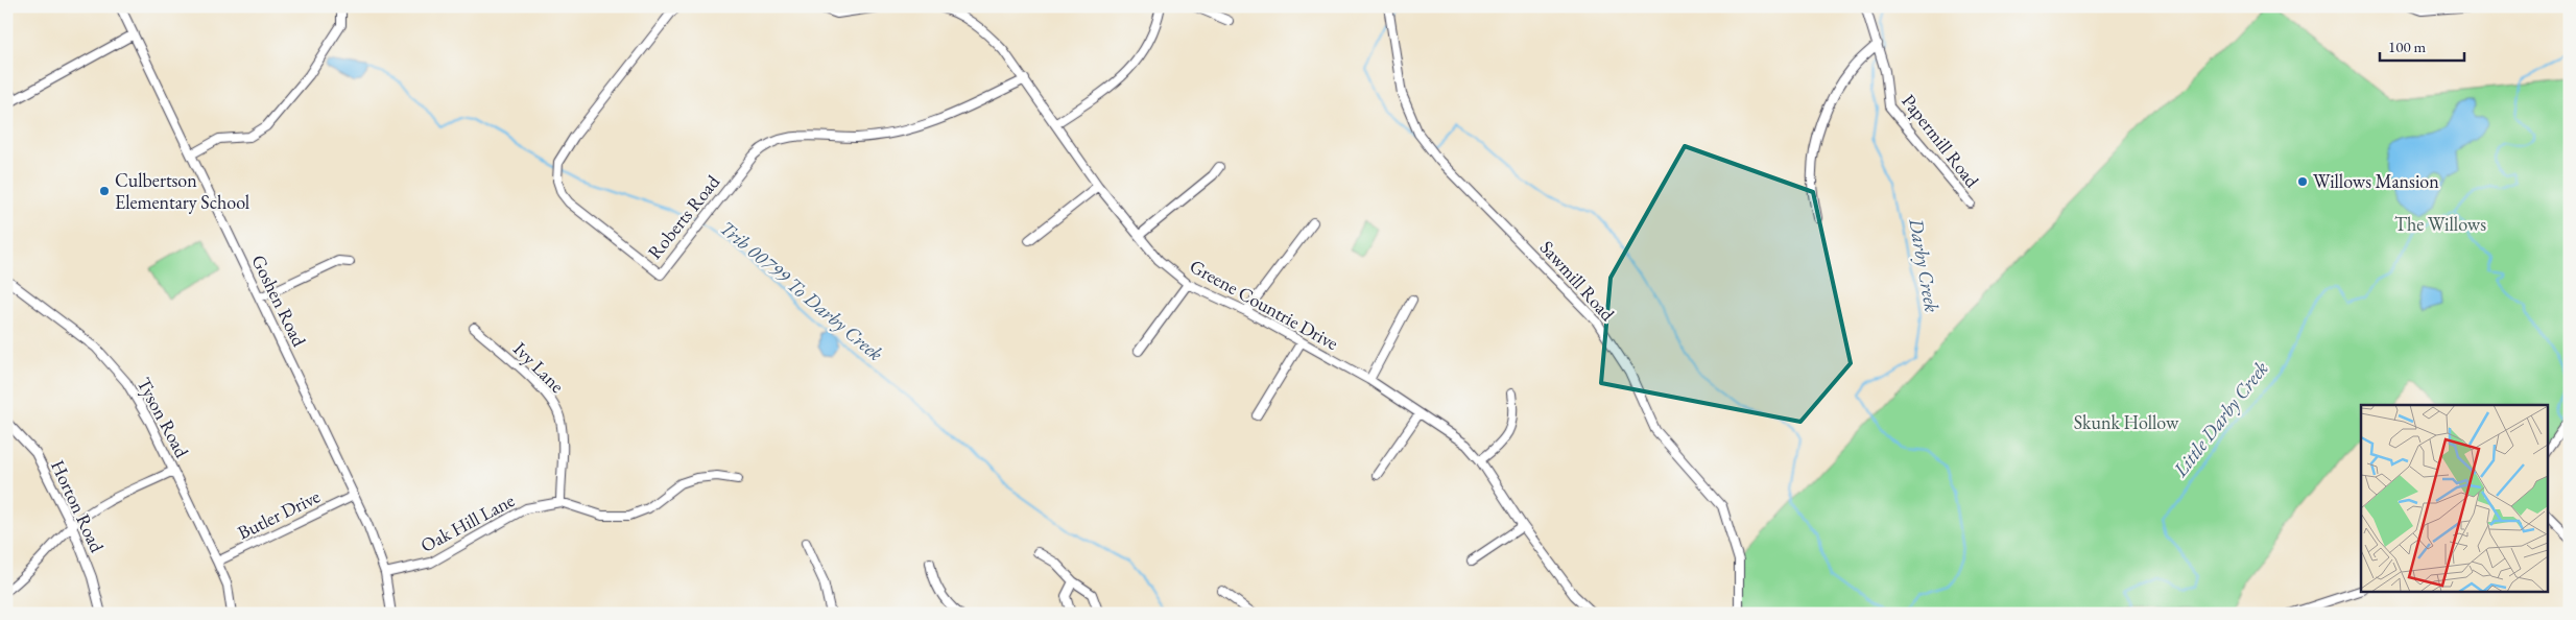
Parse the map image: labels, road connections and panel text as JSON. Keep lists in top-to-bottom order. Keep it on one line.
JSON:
{"streets":{"street":["Papermill Road","Roberts Road","Sawmill Road","Goshen Road","Greene Countrie Drive","Ivy Lane","Tyson Road","Horton Road","Butler Drive","Oak Hill Lane"]},"crossings":[["Roberts Road","Greene Countrie Drive"],["Goshen Road","Butler Drive"],["Goshen Road","Oak Hill Lane"],["Ivy Lane","Oak Hill Lane"],["Tyson Road","Butler Drive"]],"water":["Darby Creek","Trib 00799 To Darby Creek","Little Darby Creek"],"parks":["The Willows","Skunk Hollow"],"places":["Willows Mansion","Culbertson Elementary School"],"scale_bar":"100 m"}
